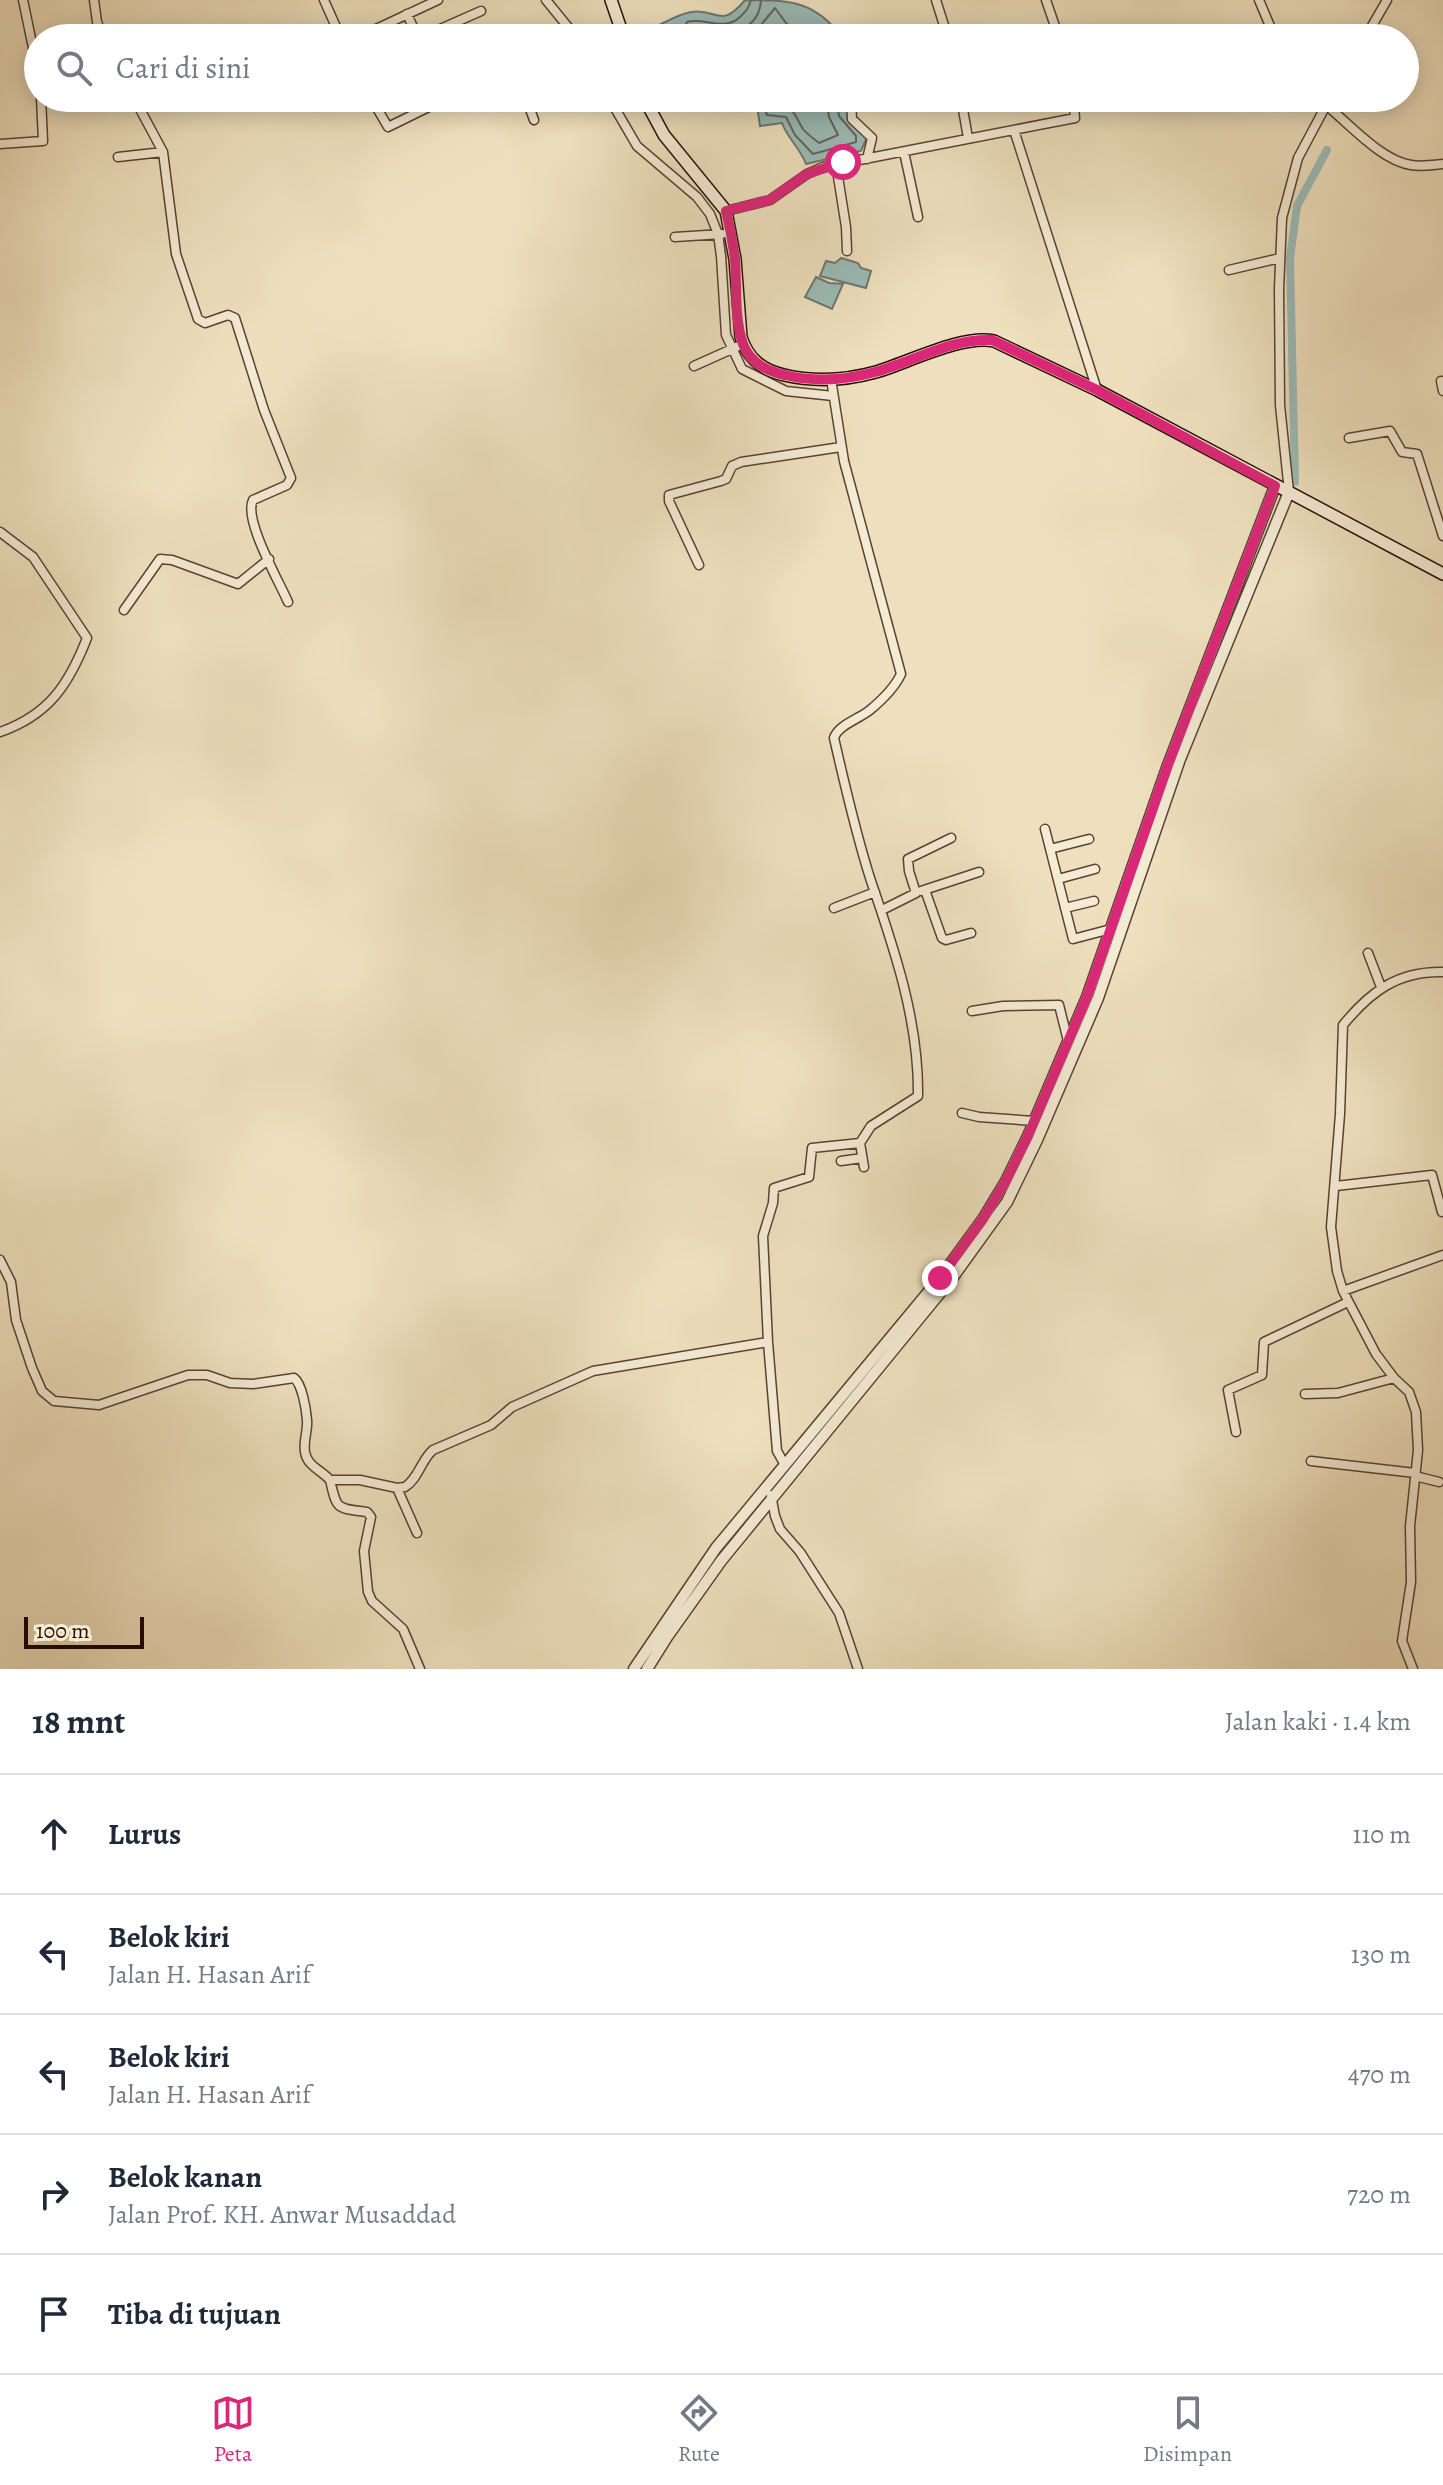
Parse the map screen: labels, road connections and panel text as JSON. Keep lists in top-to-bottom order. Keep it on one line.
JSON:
{"scale_bar":"100 m","page":{"search":"Cari di sini","scale":"100 m","heading":["18 mnt","Jalan kaki · 1.4 km"],"list":[["Lurus","110 m"],["Belok kiri","Jalan H. Hasan Arif","130 m"],["Belok kiri","Jalan H. Hasan Arif","470 m"],["Belok kanan","Jalan Prof. KH. Anwar Musaddad","720 m"],"Tiba di tujuan"],"nav":["Peta","Rute","Disimpan"]}}
